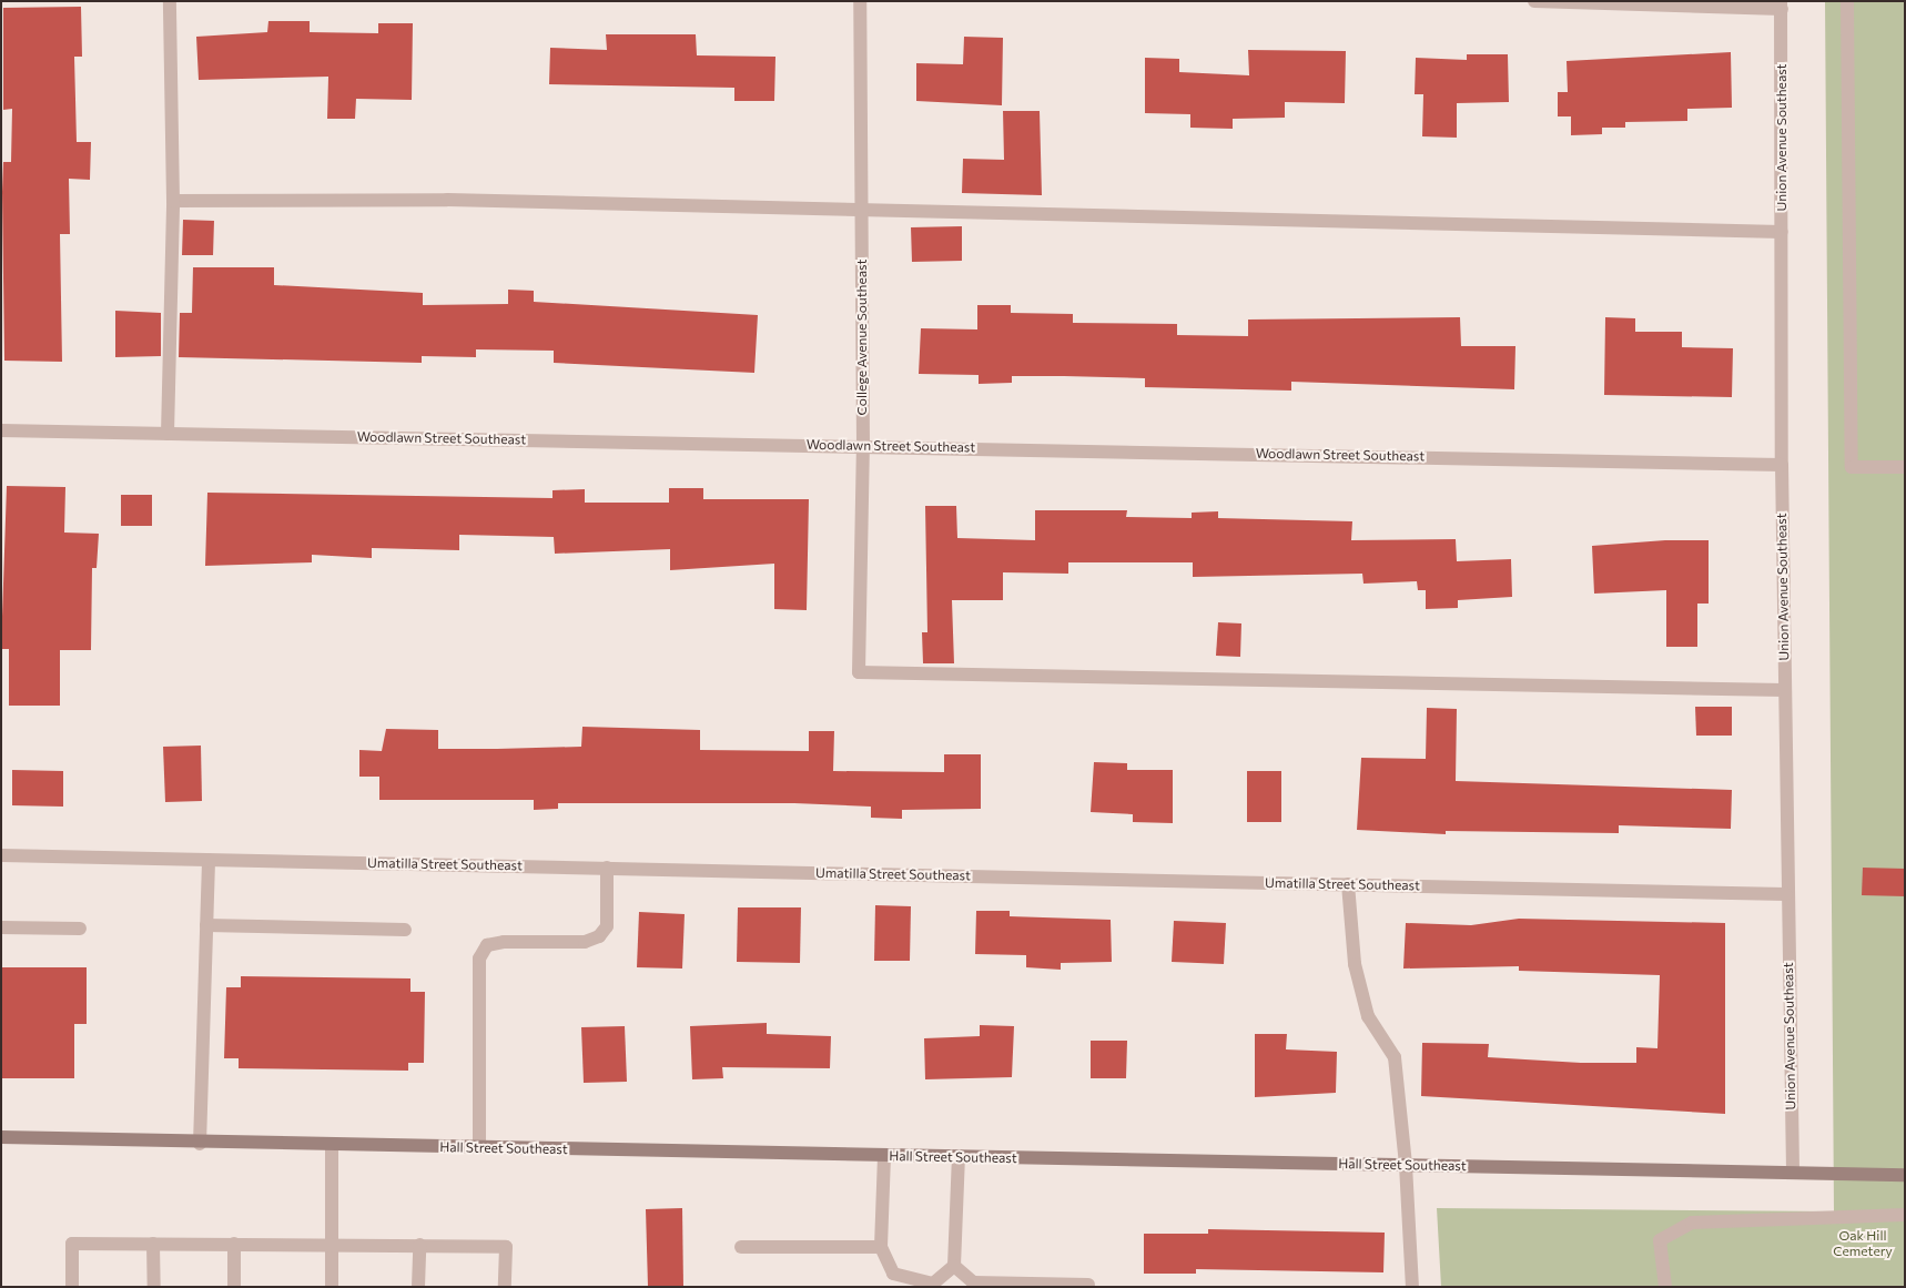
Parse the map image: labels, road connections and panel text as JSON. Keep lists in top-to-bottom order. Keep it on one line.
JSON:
{"streets":{"main road":["Hall Street Southeast"],"street":["Union Avenue Southeast","College Avenue Southeast","Woodlawn Street Southeast","Umatilla Street Southeast"]},"crossings":[["Union Avenue Southeast","College Avenue Southeast"],["Union Avenue Southeast","Woodlawn Street Southeast"],["Union Avenue Southeast","Umatilla Street Southeast"],["Union Avenue Southeast","Hall Street Southeast"],["College Avenue Southeast","Woodlawn Street Southeast"]],"parks":["Oak Hill Cemetery"]}
